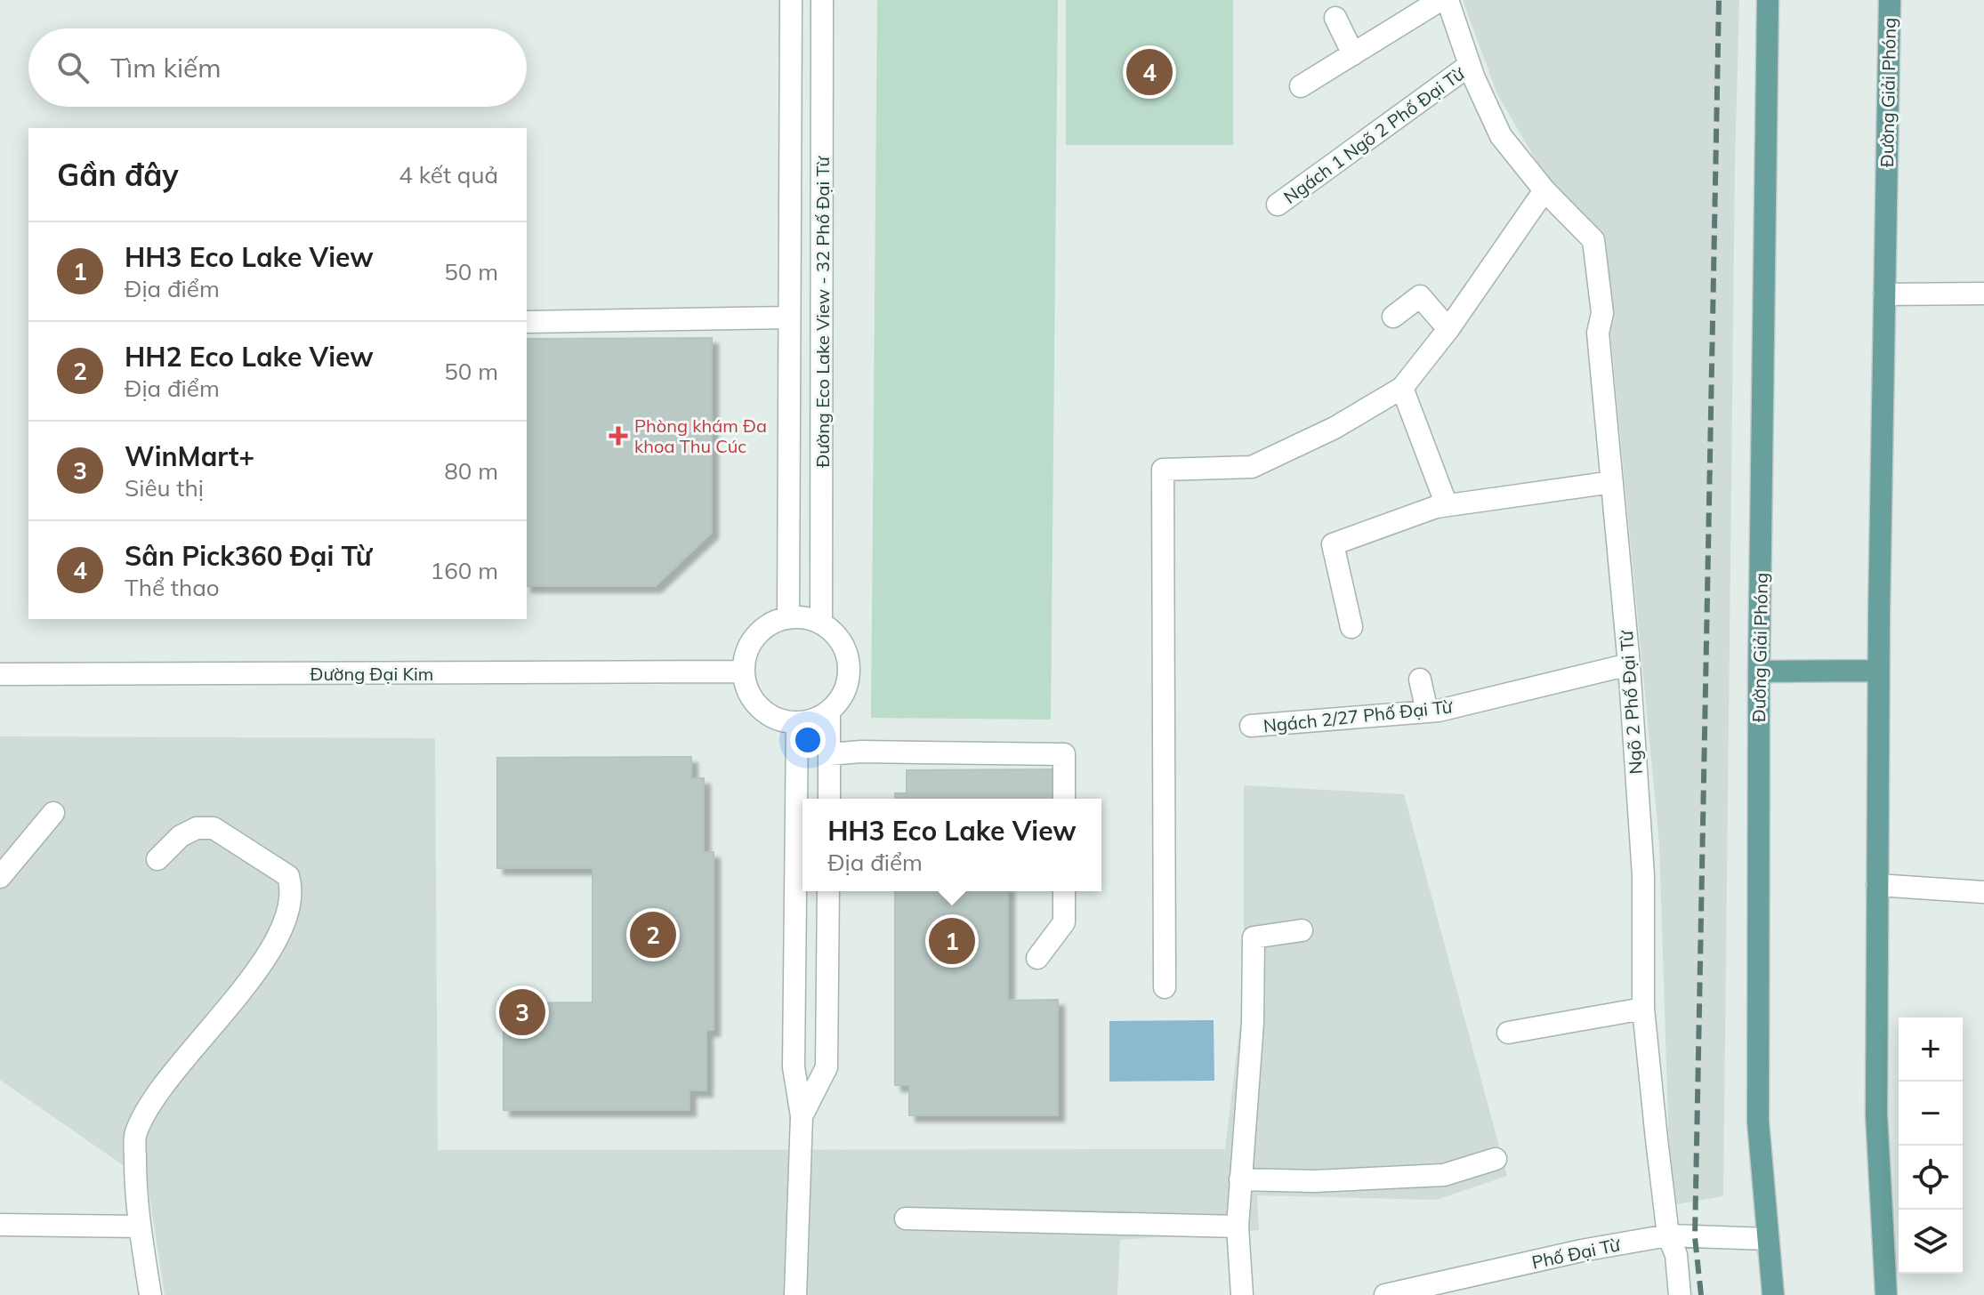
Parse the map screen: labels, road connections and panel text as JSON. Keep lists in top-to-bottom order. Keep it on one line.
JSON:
{"streets":{"main road":["Đường Giải Phóng"],"street":["Ngách 1 Ngõ 2 Phố Đại Từ","Đường Eco Lake View - 32 Phố Đại Từ","Đường Đại Kim","Ngõ 2 Phố Đại Từ","Ngách 2/27 Phố Đại Từ","Phố Đại Từ"]},"crossings":[["Đường Giải Phóng","Phố Đại Từ"],["Ngách 1 Ngõ 2 Phố Đại Từ","Ngõ 2 Phố Đại Từ"],["Đường Eco Lake View - 32 Phố Đại Từ","Đường Đại Kim"],["Ngõ 2 Phố Đại Từ","Ngách 2/27 Phố Đại Từ"],["Ngõ 2 Phố Đại Từ","Phố Đại Từ"]],"places":{"health":["Phòng khám Đa khoa Thu Cúc"]},"page":{"search":"Tìm kiếm","pins":["4","2","1","3"],"heading":["Gần đây","4 kết quả"],"list":[{"mark":"1","name":"HH3 Eco Lake View","note":"Địa điểm","value":"50 m"},{"mark":"2","name":"HH2 Eco Lake View","note":"Địa điểm","value":"50 m"},{"mark":"3","name":"WinMart+","note":"Siêu thị","value":"80 m"},{"mark":"4","name":"Sân Pick360 Đại Từ","note":"Thể thao","value":"160 m"}],"popup":["HH3 Eco Lake View","Địa điểm"],"map_buttons":["+","−"]}}
